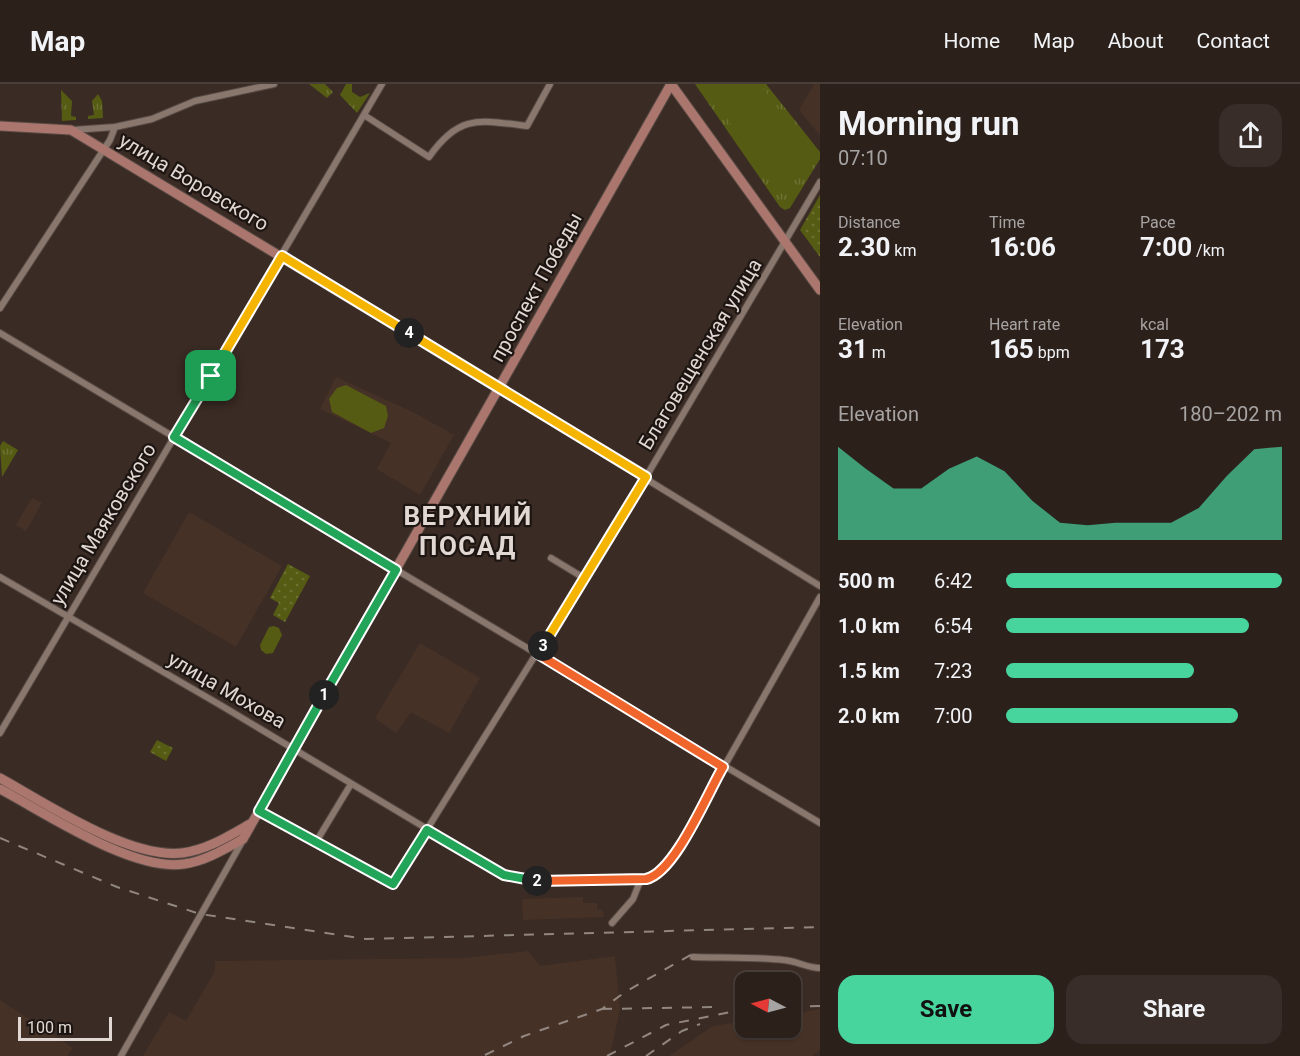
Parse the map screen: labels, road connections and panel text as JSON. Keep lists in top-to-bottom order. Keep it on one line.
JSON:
{"streets":{"main road":["улица Воровского","проспект Победы"],"street":["Благовещенская улица","улица Маяковского","улица Мохова"]},"crossings":[["улица Воровского","проспект Победы"],["улица Воровского","Благовещенская улица"],["улица Воровского","улица Маяковского"],["проспект Победы","улица Мохова"],["Благовещенская улица","улица Мохова"],["улица Маяковского","улица Мохова"]],"districts":["ВЕРХНИЙ ПОСАД"],"scale_bar":"100 m","north":"left","page":{"header":"Map","nav":["Home","Map","About","Contact"],"heading":["Morning run","07:10"],"stats":[["Distance","2.30 km"],["Time","16:06"],["Pace","7:00 /km"],["Elevation","31 m"],["Heart rate","165 bpm"],["kcal","173"]],"pins":["4","3","1","2"],"chart":["Elevation","180–202 m"],"list":[{"name":"500 m","note":"6:42"},{"name":"1.0 km","note":"6:54"},{"name":"1.5 km","note":"7:23"},{"name":"2.0 km","note":"7:00"}],"buttons":["Save","Share"],"scale":"100 m"}}
